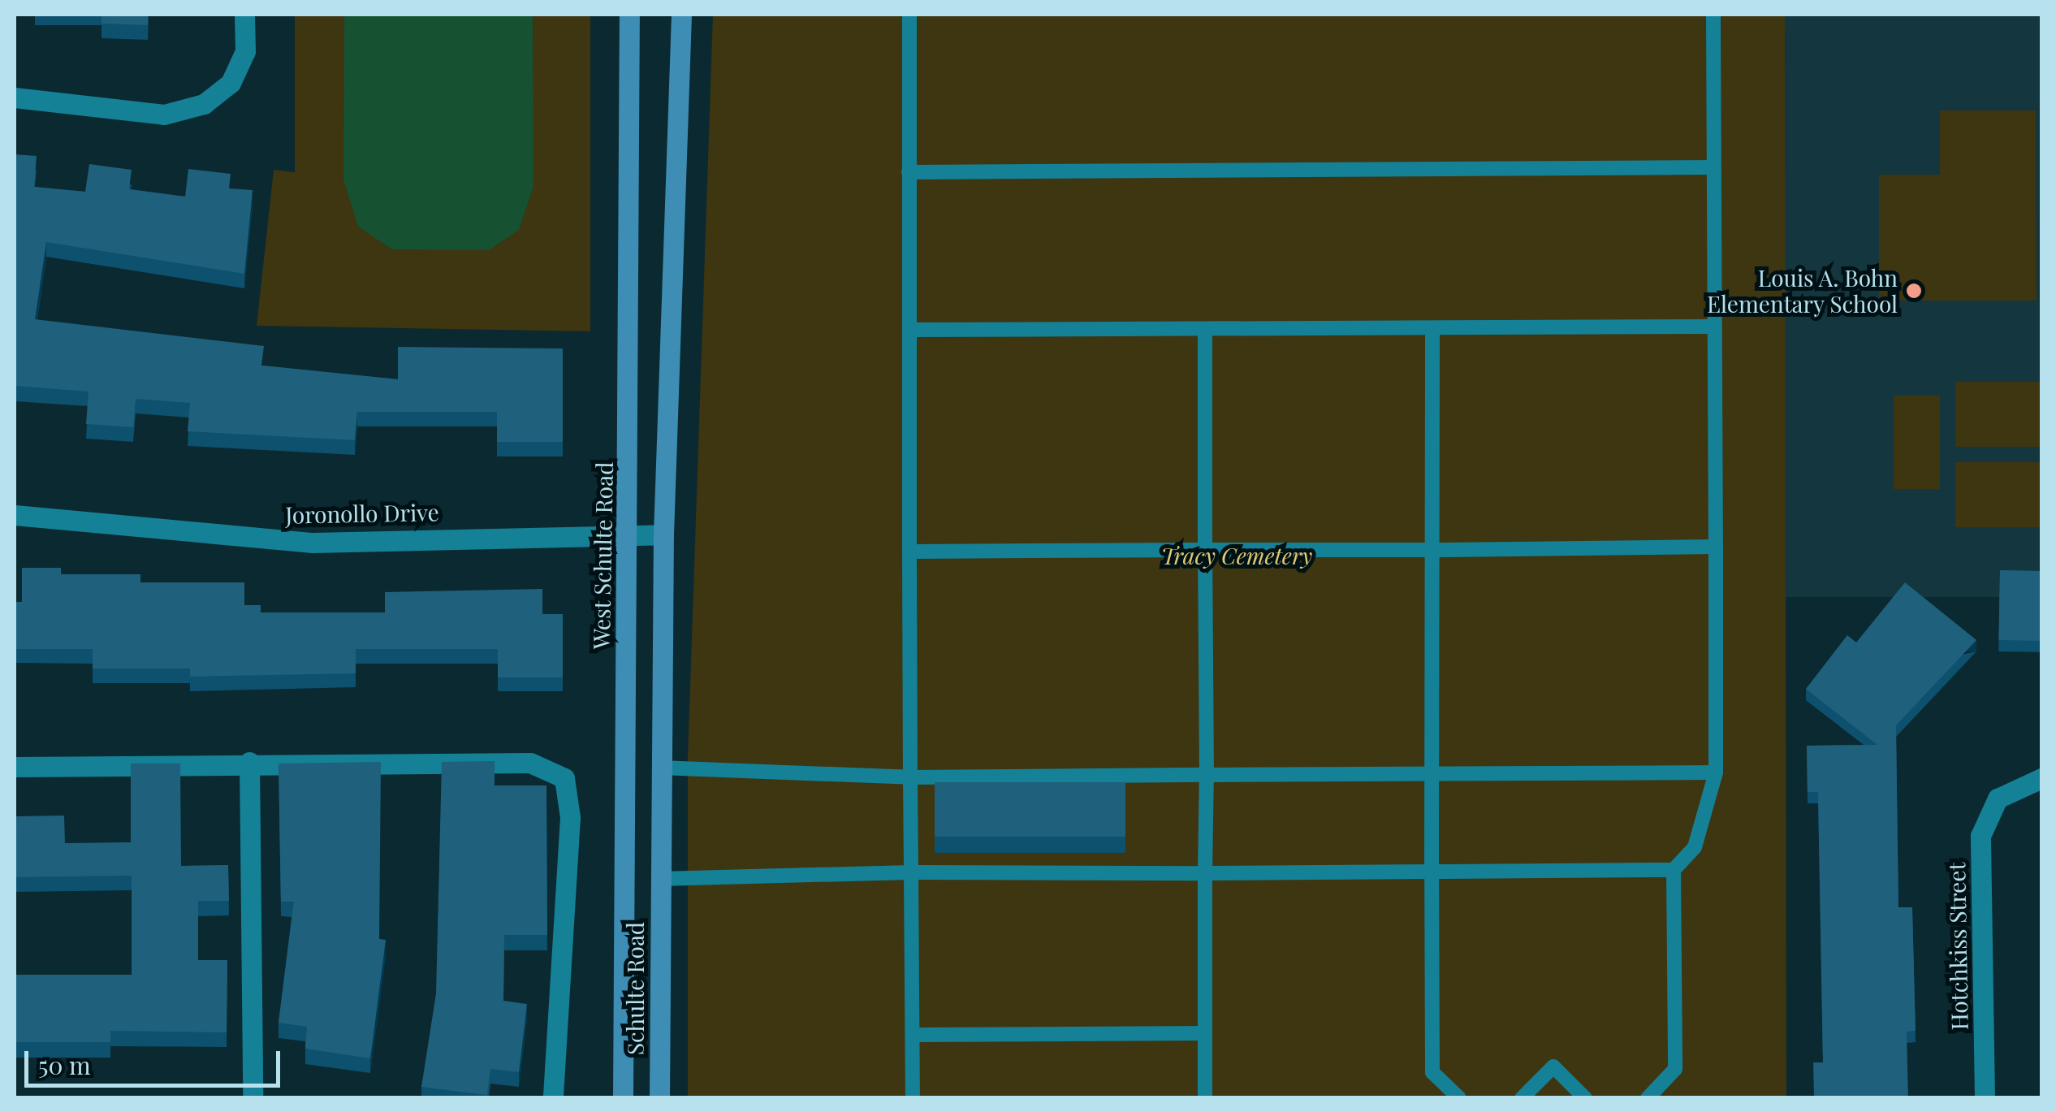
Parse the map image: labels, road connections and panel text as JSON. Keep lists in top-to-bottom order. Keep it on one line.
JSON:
{"streets":{"main road":["West Schulte Road","Schulte Road"],"street":["Joronollo Drive","Hotchkiss Street"]},"crossings":[["Joronollo Drive","West Schulte Road"]],"parks":["Tracy Cemetery"],"places":["Louis A. Bohn Elementary School"],"scale_bar":"50 m"}
